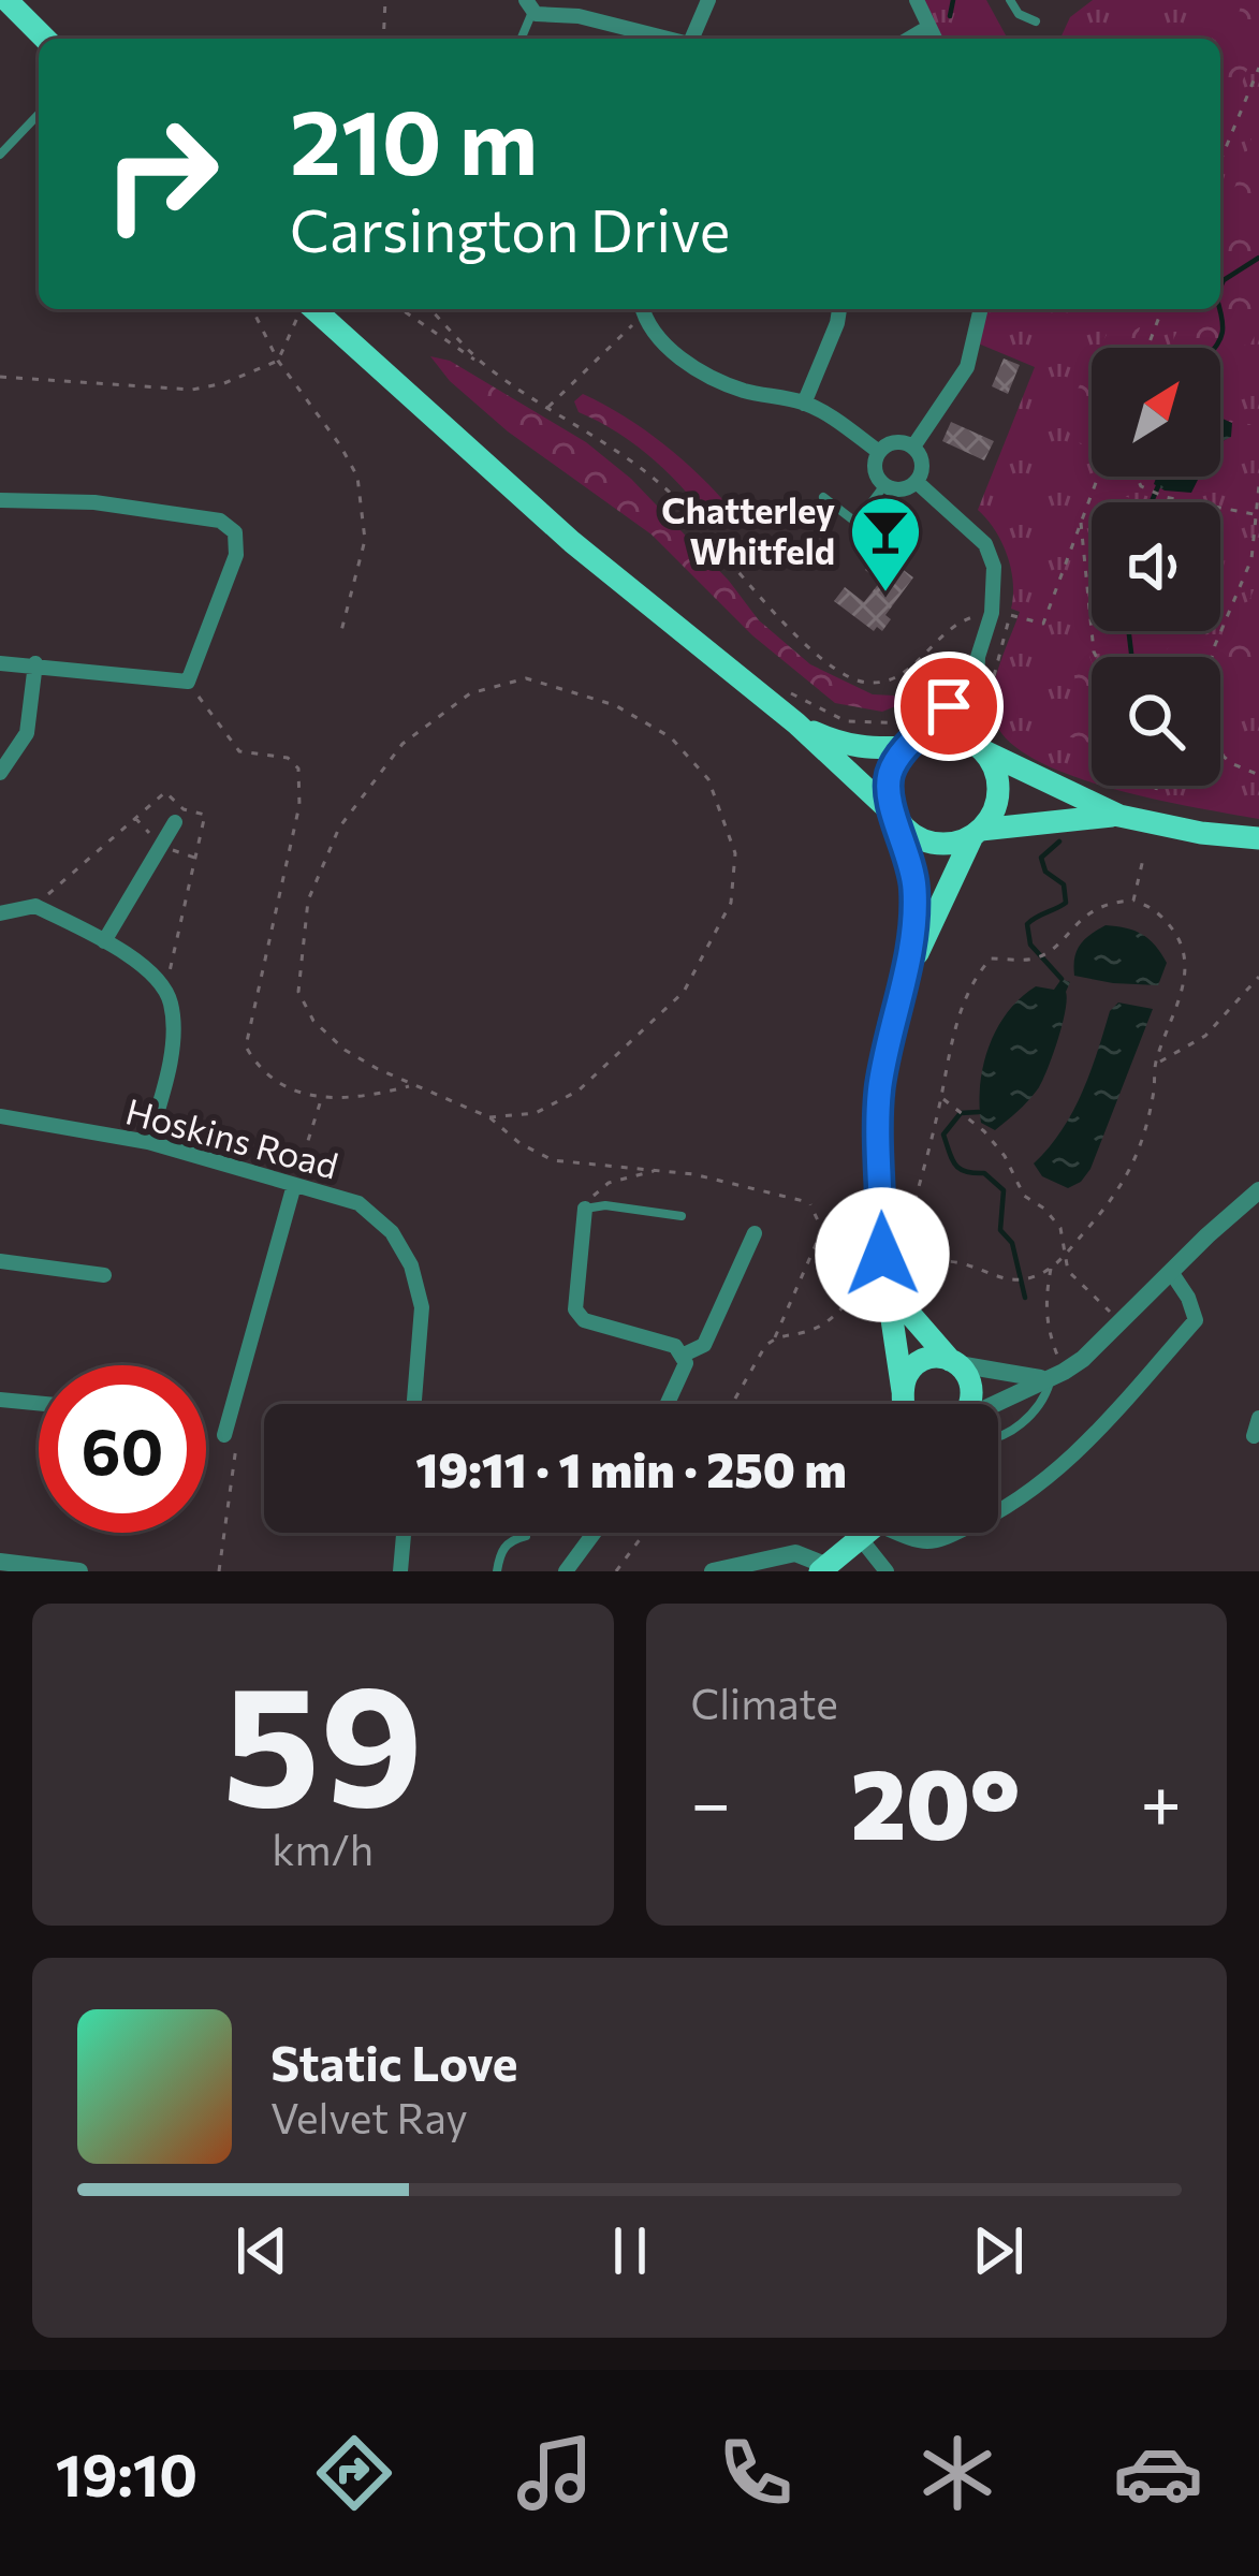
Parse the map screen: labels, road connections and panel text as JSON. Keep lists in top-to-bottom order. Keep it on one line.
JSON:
{"streets":{"street":["Hoskins Road"]},"places":{"bar":["Chatterley Whitfeld"]},"north":"top right","page":{"turn":["210 m","Carsington Drive"],"limit":"60","trip":"19:11 · 1 min · 250 m","tile":[["59","km/h"],"Climate"],"heat":["−","20°","+"],"song":["Static Love","Velvet Ray"],"tabs":"19:10"}}
